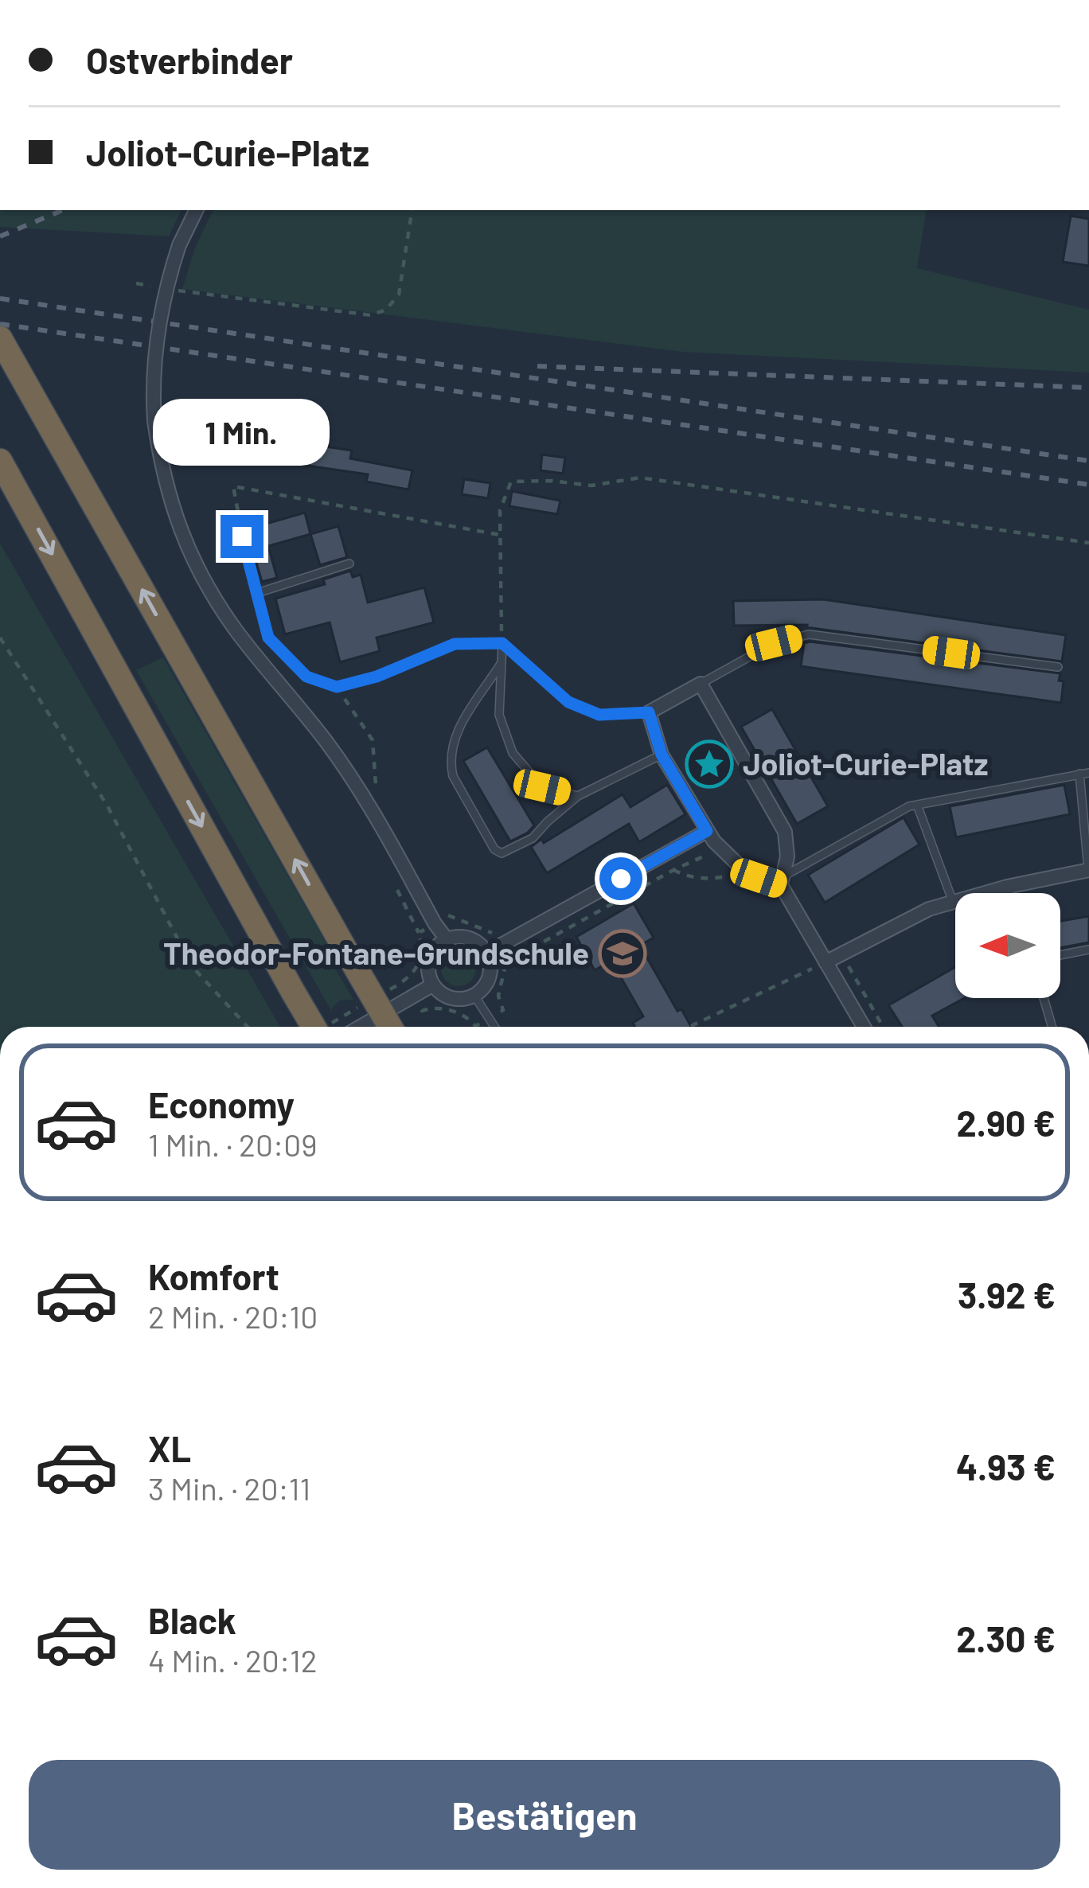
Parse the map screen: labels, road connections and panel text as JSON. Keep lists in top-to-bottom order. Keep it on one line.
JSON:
{"places":{"place":["Joliot-Curie-Platz"],"school or university":["Theodor-Fontane-Grundschule"]},"north":"left","page":{"banner":["Ostverbinder","Joliot-Curie-Platz"],"bubble":"1 Min.","list":[{"name":"Economy","note":"1 Min. · 20:09","value":"2.90 €"},{"name":"Komfort","note":"2 Min. · 20:10","value":"3.92 €"},{"name":"XL","note":"3 Min. · 20:11","value":"4.93 €"},{"name":"Black","note":"4 Min. · 20:12","value":"2.30 €"}],"buttons":"Bestätigen"}}
